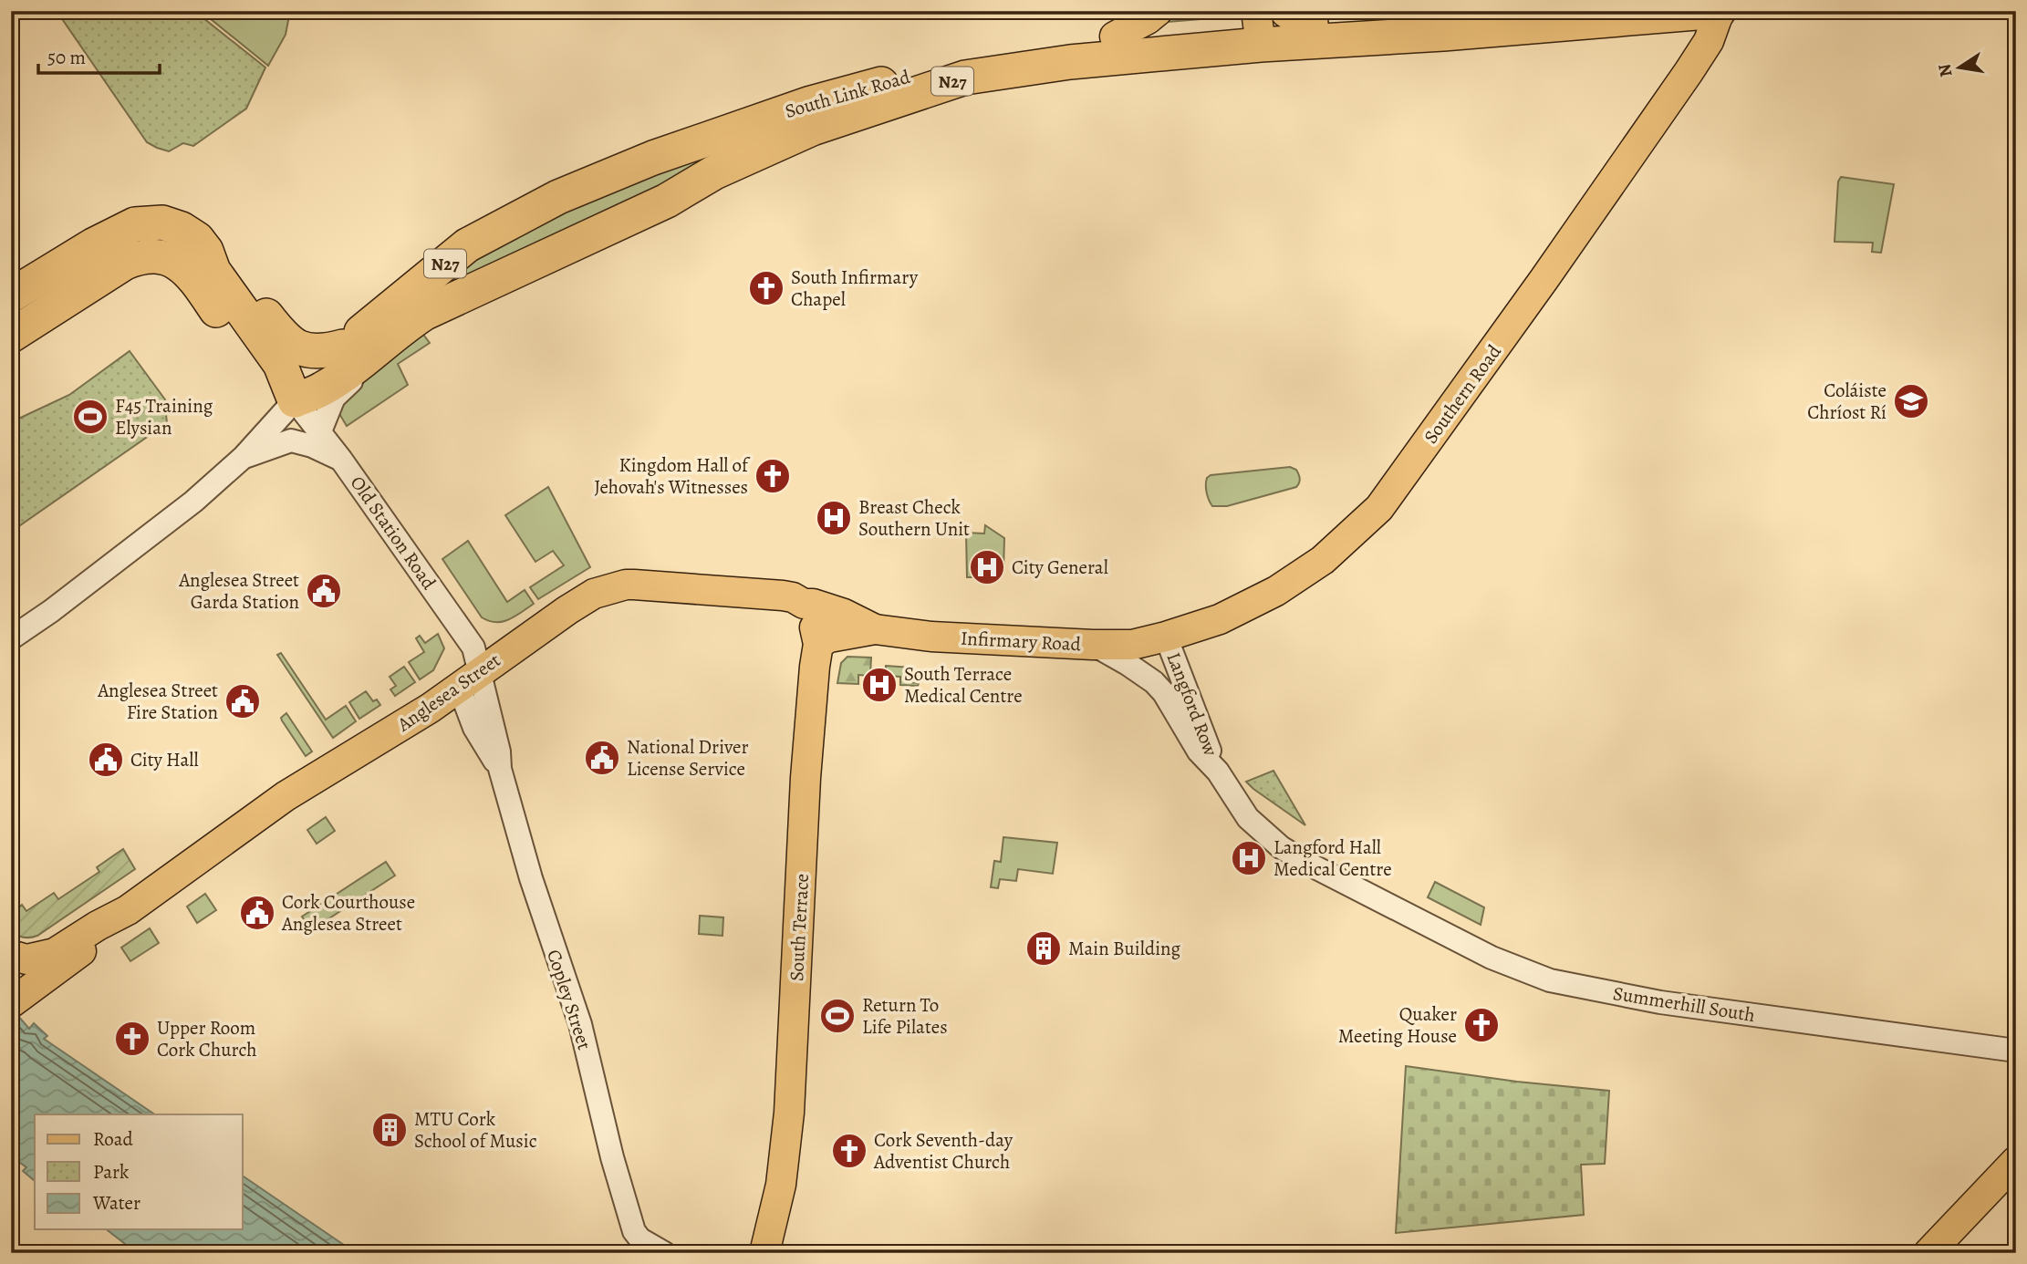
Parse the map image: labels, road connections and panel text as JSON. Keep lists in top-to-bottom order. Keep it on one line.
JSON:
{"streets":{"highway":["N27","South Link Road"],"main road":["Southern Road","Infirmary Road","Anglesea Street","South Terrace"],"street":["Old Station Road","Langford Row","Copley Street","Summerhill South"]},"crossings":[["N27","South Link Road"],["N27","Southern Road"],["N27","Old Station Road"],["Southern Road","Infirmary Road"],["Southern Road","Langford Row"],["Old Station Road","Anglesea Street"],["Old Station Road","Copley Street"],["Infirmary Road","Anglesea Street"],["Infirmary Road","Langford Row"],["Infirmary Road","South Terrace"],["Langford Row","Summerhill South"]],"places":{"church":["South Infirmary Chapel","Kingdom Hall of Jehovah's Witnesses","Quaker Meeting House","Upper Room Cork Church","Cork Seventh-day Adventist Church"],"school or university":["Coláiste Chríost Rí"],"sports":["F45 Training Elysian","Return To Life Pilates"],"hospital":["Breast Check Southern Unit","City General","South Terrace Medical Centre","Langford Hall Medical Centre"],"public building":["Anglesea Street Garda Station","Anglesea Street Fire Station","National Driver License Service","City Hall","Cork Courthouse Anglesea Street"],"building":["Main Building","MTU Cork School of Music"]},"legend":["Road","Park","Water"],"scale_bar":"50 m","north":"left"}
